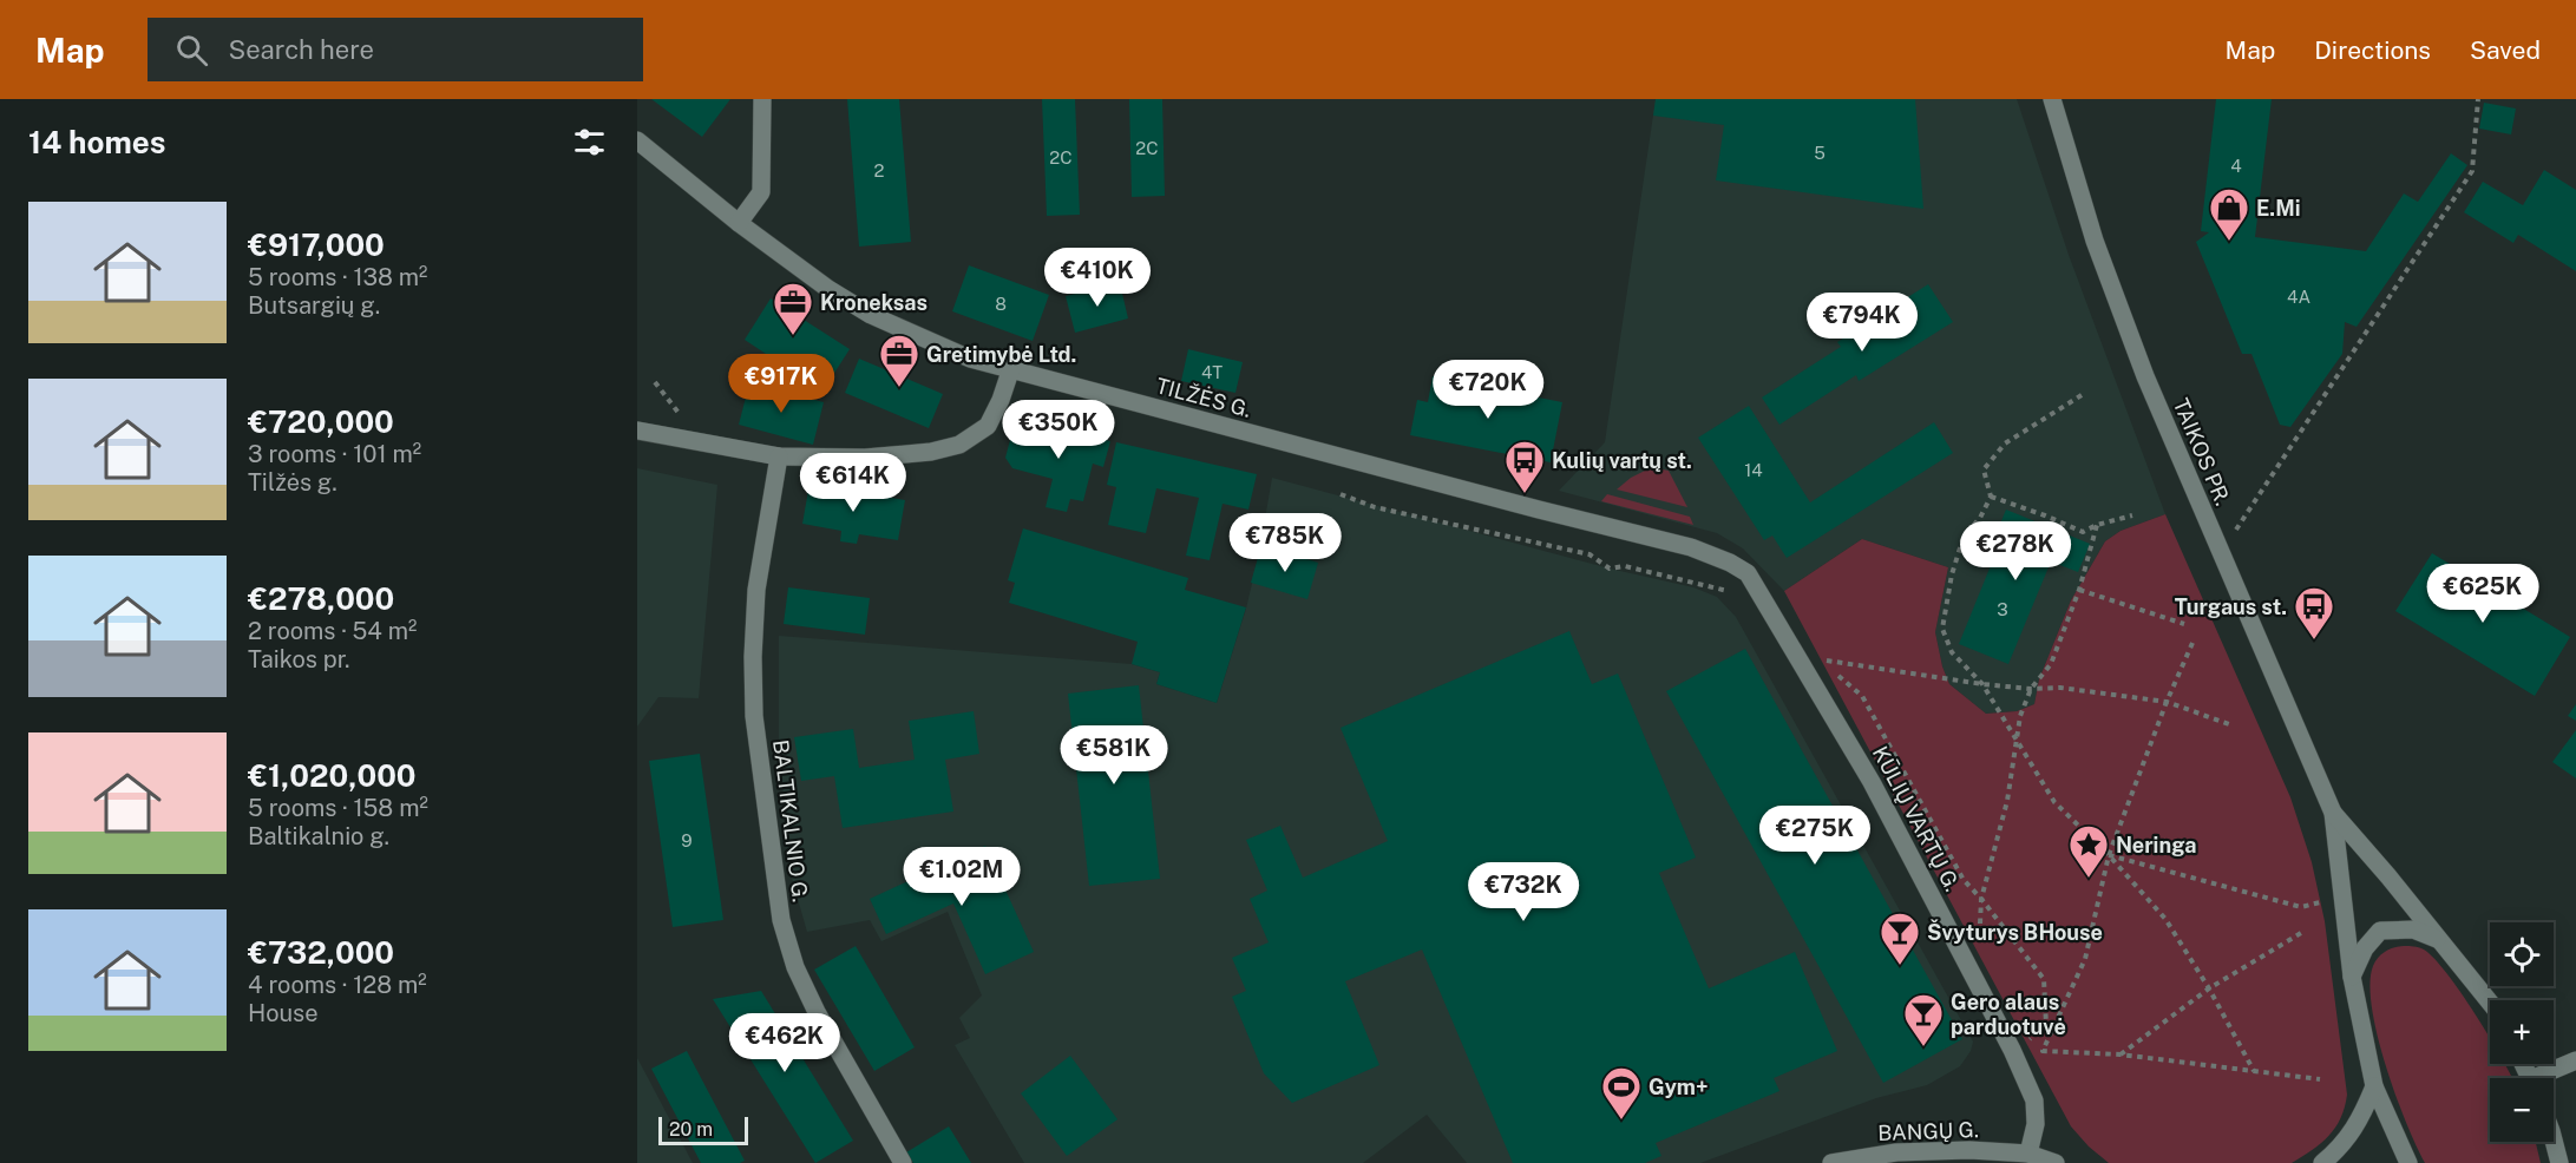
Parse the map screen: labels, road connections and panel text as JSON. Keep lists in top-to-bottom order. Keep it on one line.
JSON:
{"streets":{"street":["TILŽĖS G.","TAIKOS PR.","KŪLIŲ VARTŲ G.","BALTIKALNIO G.","BANGŲ G."]},"crossings":[["TILŽĖS G.","KŪLIŲ VARTŲ G."],["KŪLIŲ VARTŲ G.","BANGŲ G."]],"places":{"shop":["E.Mi"],"office":["Kroneksas","Gretimybė Ltd."],"bus stop":["Kulių vartų st.","Turgaus st."],"place":["Neringa"],"bar":["Švyturys BHouse","Gero alaus parduotuvė"],"sports":["Gym+"]},"house_numbers":["2C","5","2C","4","2","4A","8","4T","14","3","9"],"scale_bar":"20 m","page":{"header":"Map","search":"Search here","nav":["Map","Directions","Saved"],"heading":"14 homes","list":[{"name":"€917,000","note":"5 rooms · 138 m² · Butsargių g."},{"name":"€720,000","note":"3 rooms · 101 m² · Tilžės g."},{"name":"€278,000","note":"2 rooms · 54 m² · Taikos pr."},{"name":"€1,020,000","note":"5 rooms · 158 m² · Baltikalnio g."},{"name":"€732,000","note":"4 rooms · 128 m² · House"}],"price":["€410K","€794K","€917K","€720K","€350K","€614K","€785K","€278K","€625K","€581K","€275K","€1.02M","€732K","€462K"],"map_buttons":["+","−"],"scale":"20 m"}}
